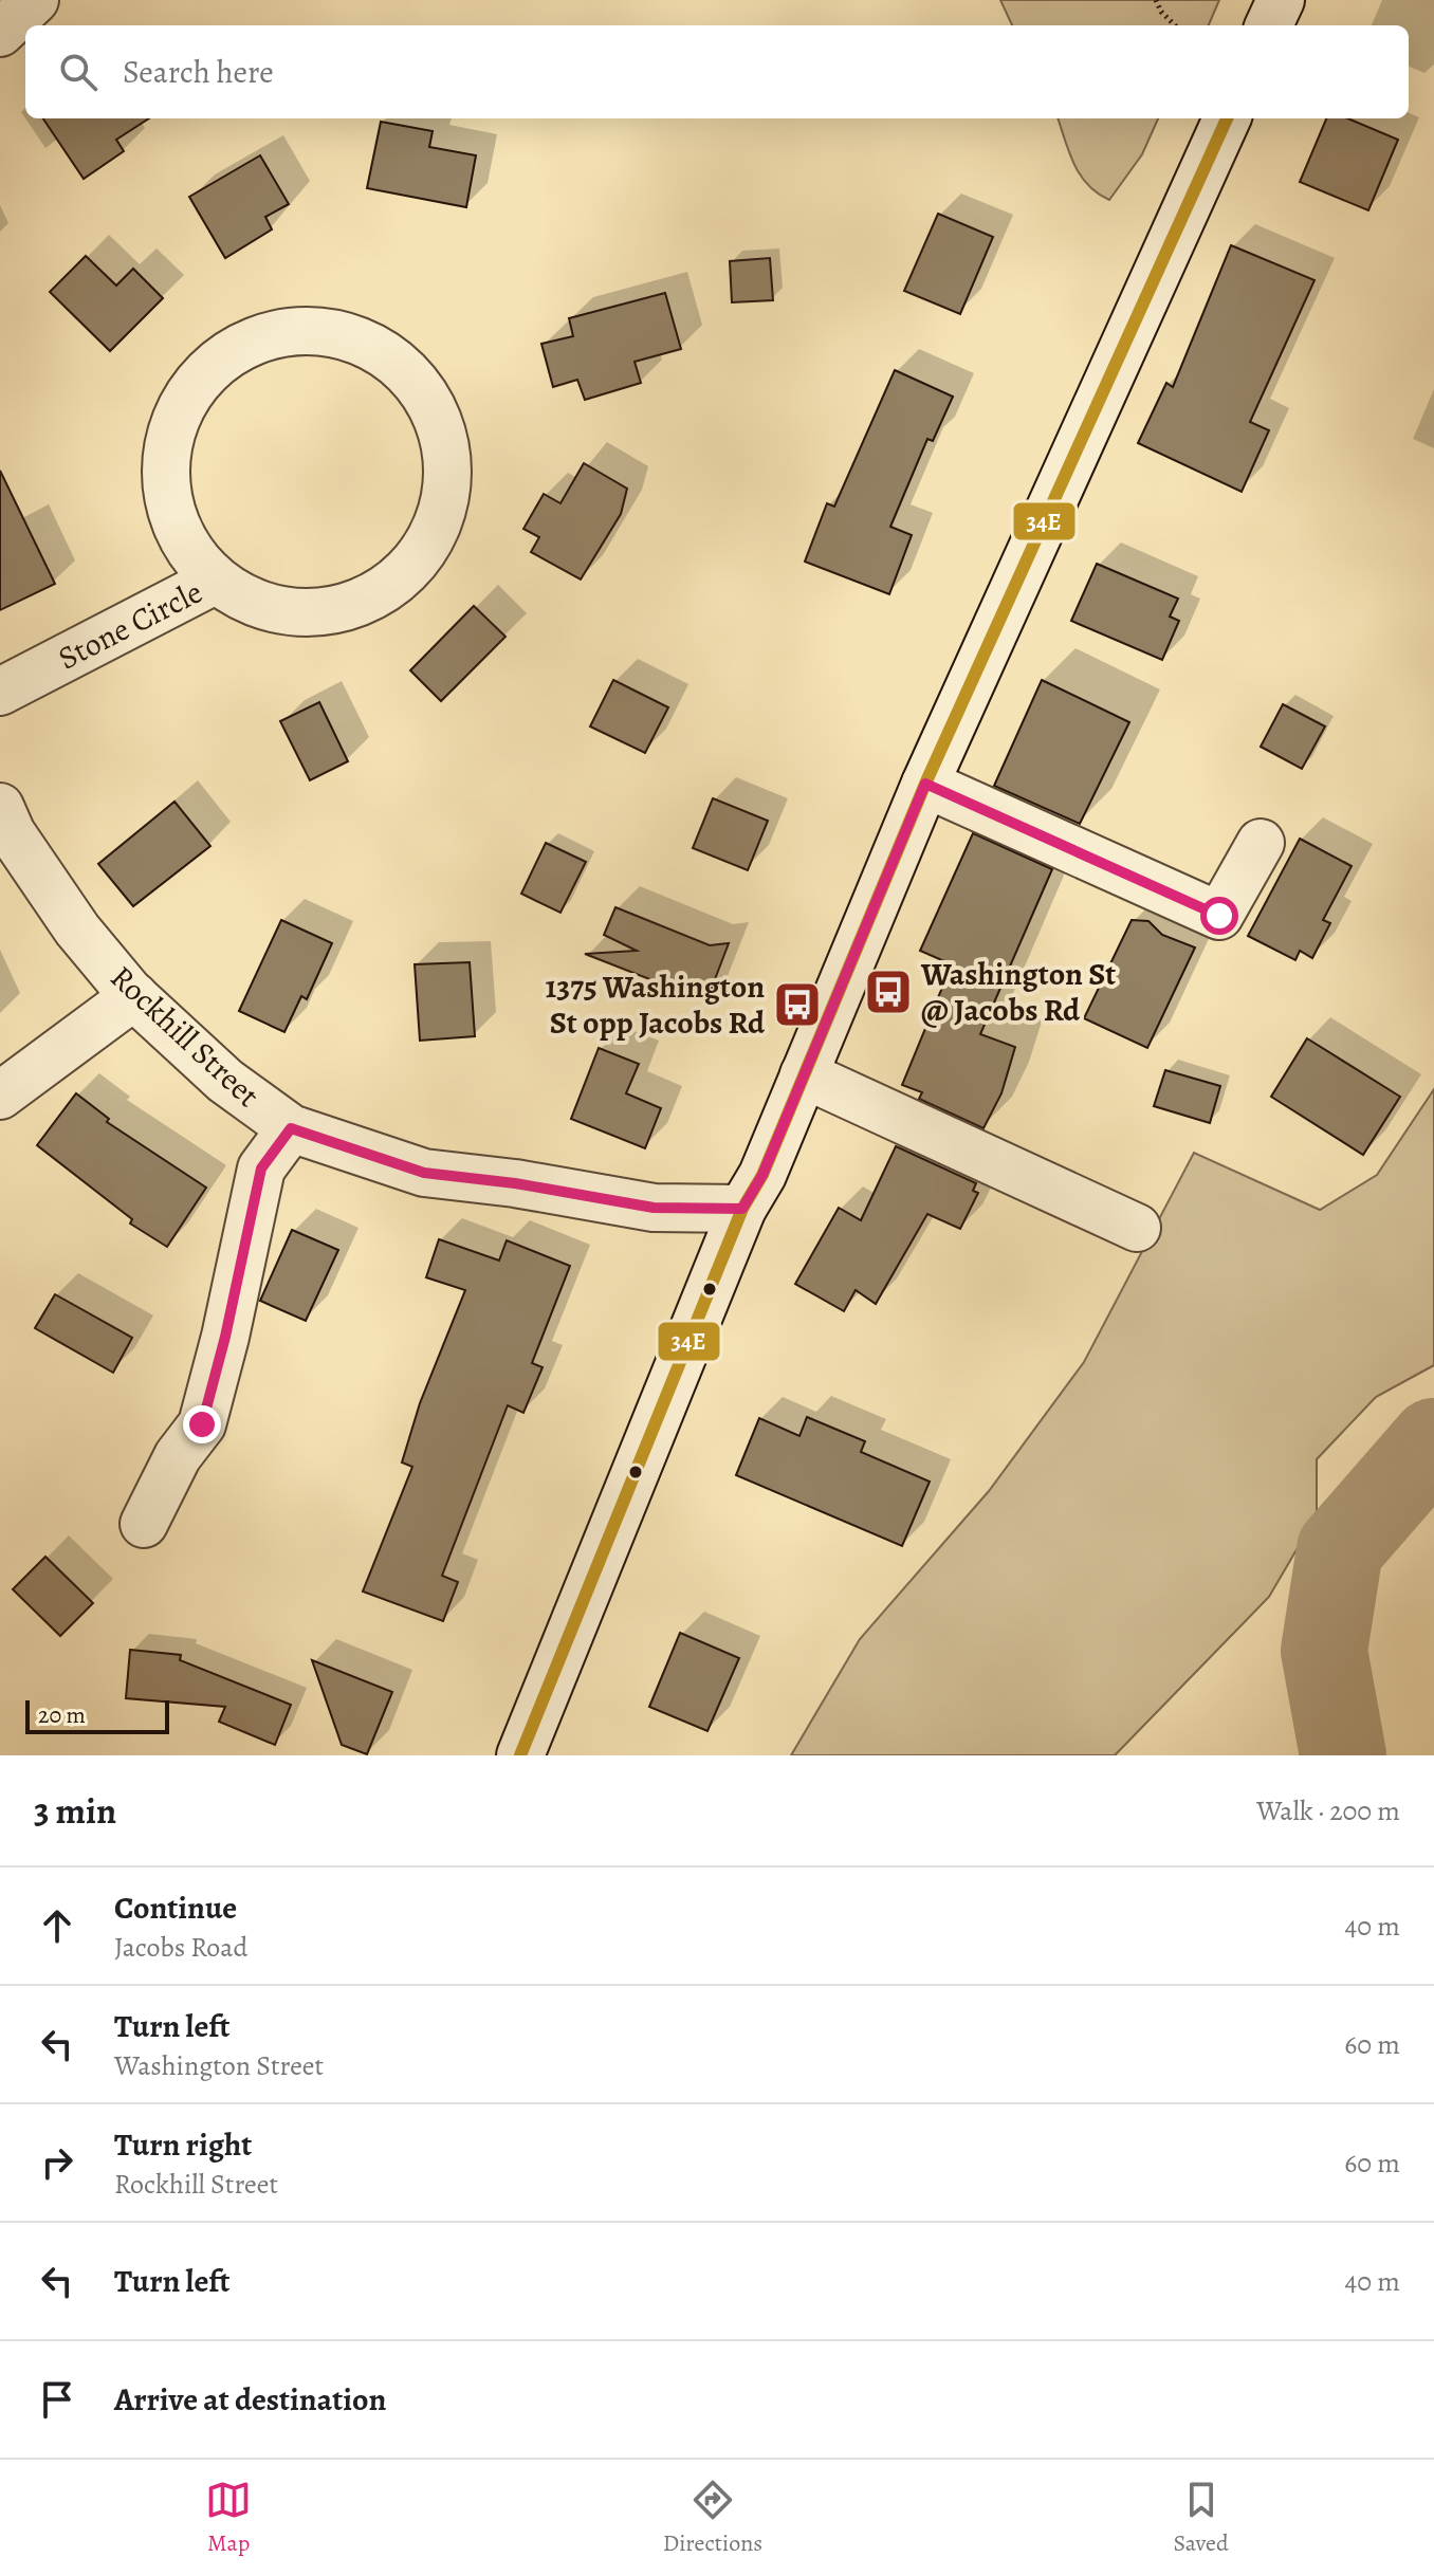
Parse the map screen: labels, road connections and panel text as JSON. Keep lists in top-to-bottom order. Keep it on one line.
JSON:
{"streets":{"street":["Stone Circle","Rockhill Street"]},"places":{"bus stop":["Washington St @ Jacobs Rd","1375 Washington St opp Jacobs Rd"]},"lines":["transit line 34E"],"scale_bar":"20 m","page":{"search":"Search here","scale":"20 m","heading":["3 min","Walk · 200 m"],"list":[["Continue","Jacobs Road","40 m"],["Turn left","Washington Street","60 m"],["Turn right","Rockhill Street","60 m"],["Turn left","40 m"],"Arrive at destination"],"nav":["Map","Directions","Saved"]}}
